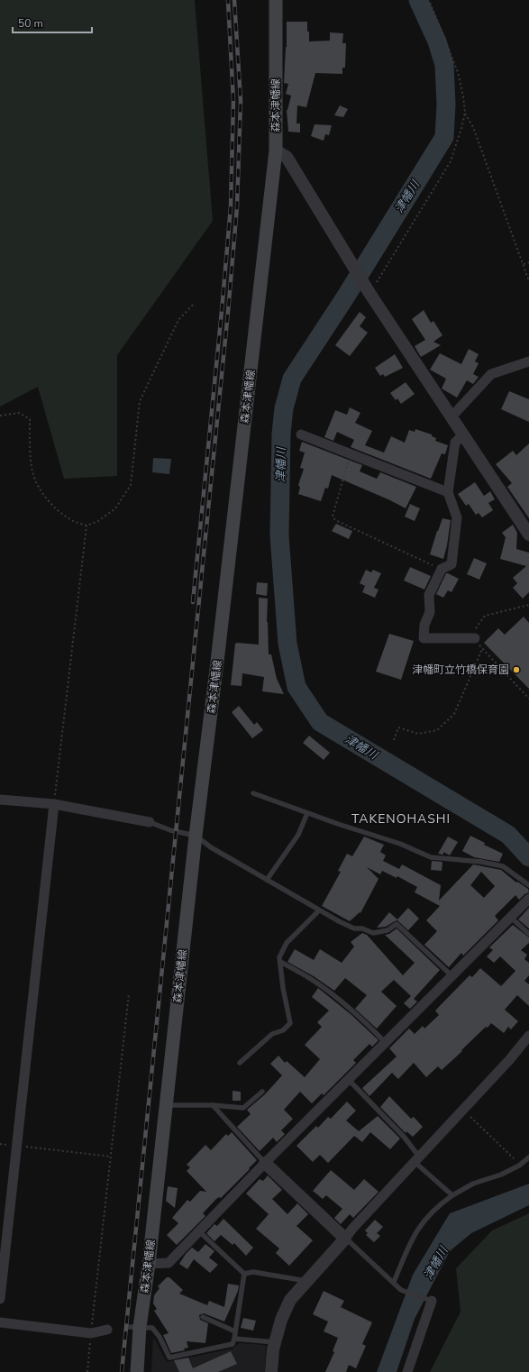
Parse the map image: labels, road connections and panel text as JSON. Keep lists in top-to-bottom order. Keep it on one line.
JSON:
{"streets":{"main road":["森本津幡線"]},"districts":["TAKENOHASHI"],"water":["津幡川"],"places":["津幡町立竹橋保育園"],"scale_bar":"50 m"}
